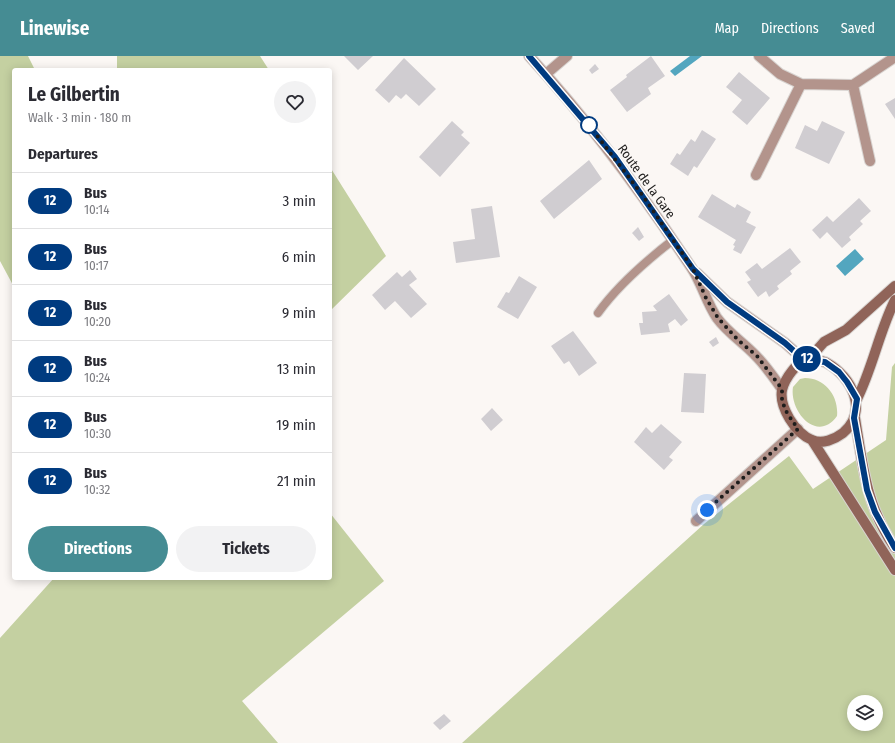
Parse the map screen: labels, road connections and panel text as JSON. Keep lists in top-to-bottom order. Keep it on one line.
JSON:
{"streets":{"main road":["Route de la Gare"]},"lines":["bus line 12"],"page":{"header":"Linewise","nav":["Map","Directions","Saved"],"on_map":"12","heading":[["Le Gilbertin","Walk · 3 min · 180 m"],"Departures"],"list":[{"mark":"12","name":"Bus","note":"10:14","value":"3 min"},{"mark":"12","name":"Bus","note":"10:17","value":"6 min"},{"mark":"12","name":"Bus","note":"10:20","value":"9 min"},{"mark":"12","name":"Bus","note":"10:24","value":"13 min"},{"mark":"12","name":"Bus","note":"10:30","value":"19 min"},{"mark":"12","name":"Bus","note":"10:32","value":"21 min"}],"buttons":["Directions","Tickets"]}}
